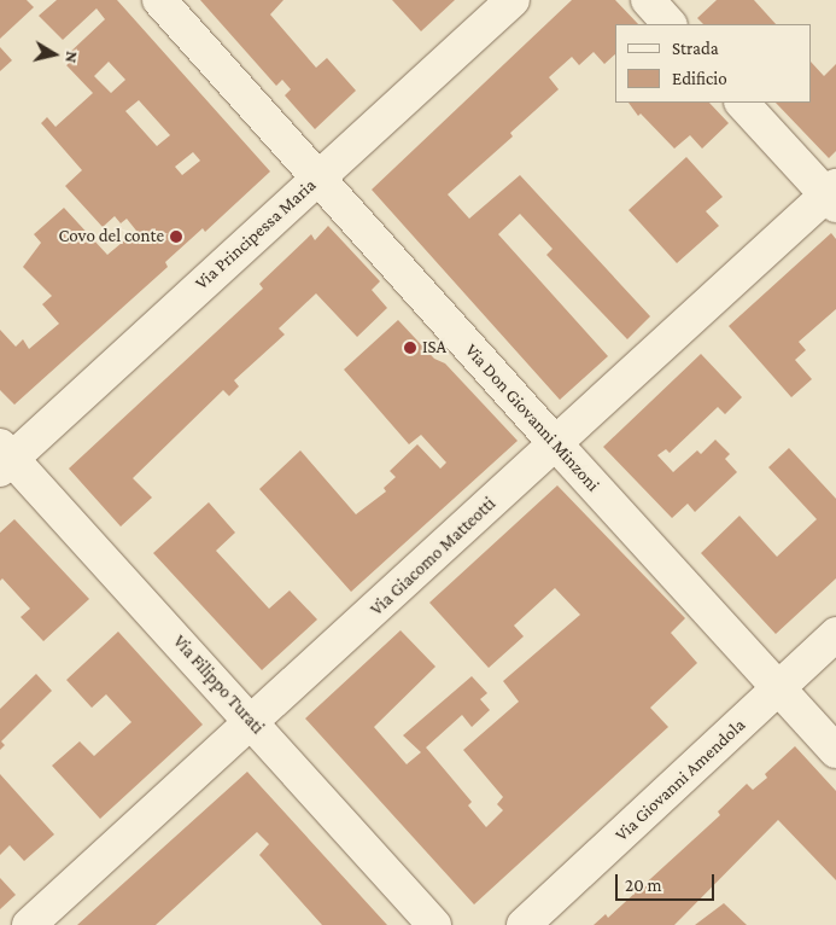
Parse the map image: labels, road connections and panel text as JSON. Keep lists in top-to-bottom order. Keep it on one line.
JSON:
{"streets":{"street":["Via Principessa Maria","Via Don Giovanni Minzoni","Via Giacomo Matteotti","Via Filippo Turati","Via Giovanni Amendola"]},"crossings":[["Via Principessa Maria","Via Don Giovanni Minzoni"],["Via Principessa Maria","Via Filippo Turati"],["Via Don Giovanni Minzoni","Via Giacomo Matteotti"],["Via Don Giovanni Minzoni","Via Giovanni Amendola"],["Via Giacomo Matteotti","Via Filippo Turati"]],"places":["Covo del conte","ISA"],"legend":["Strada","Edificio"],"scale_bar":"20 m","north":"right"}
